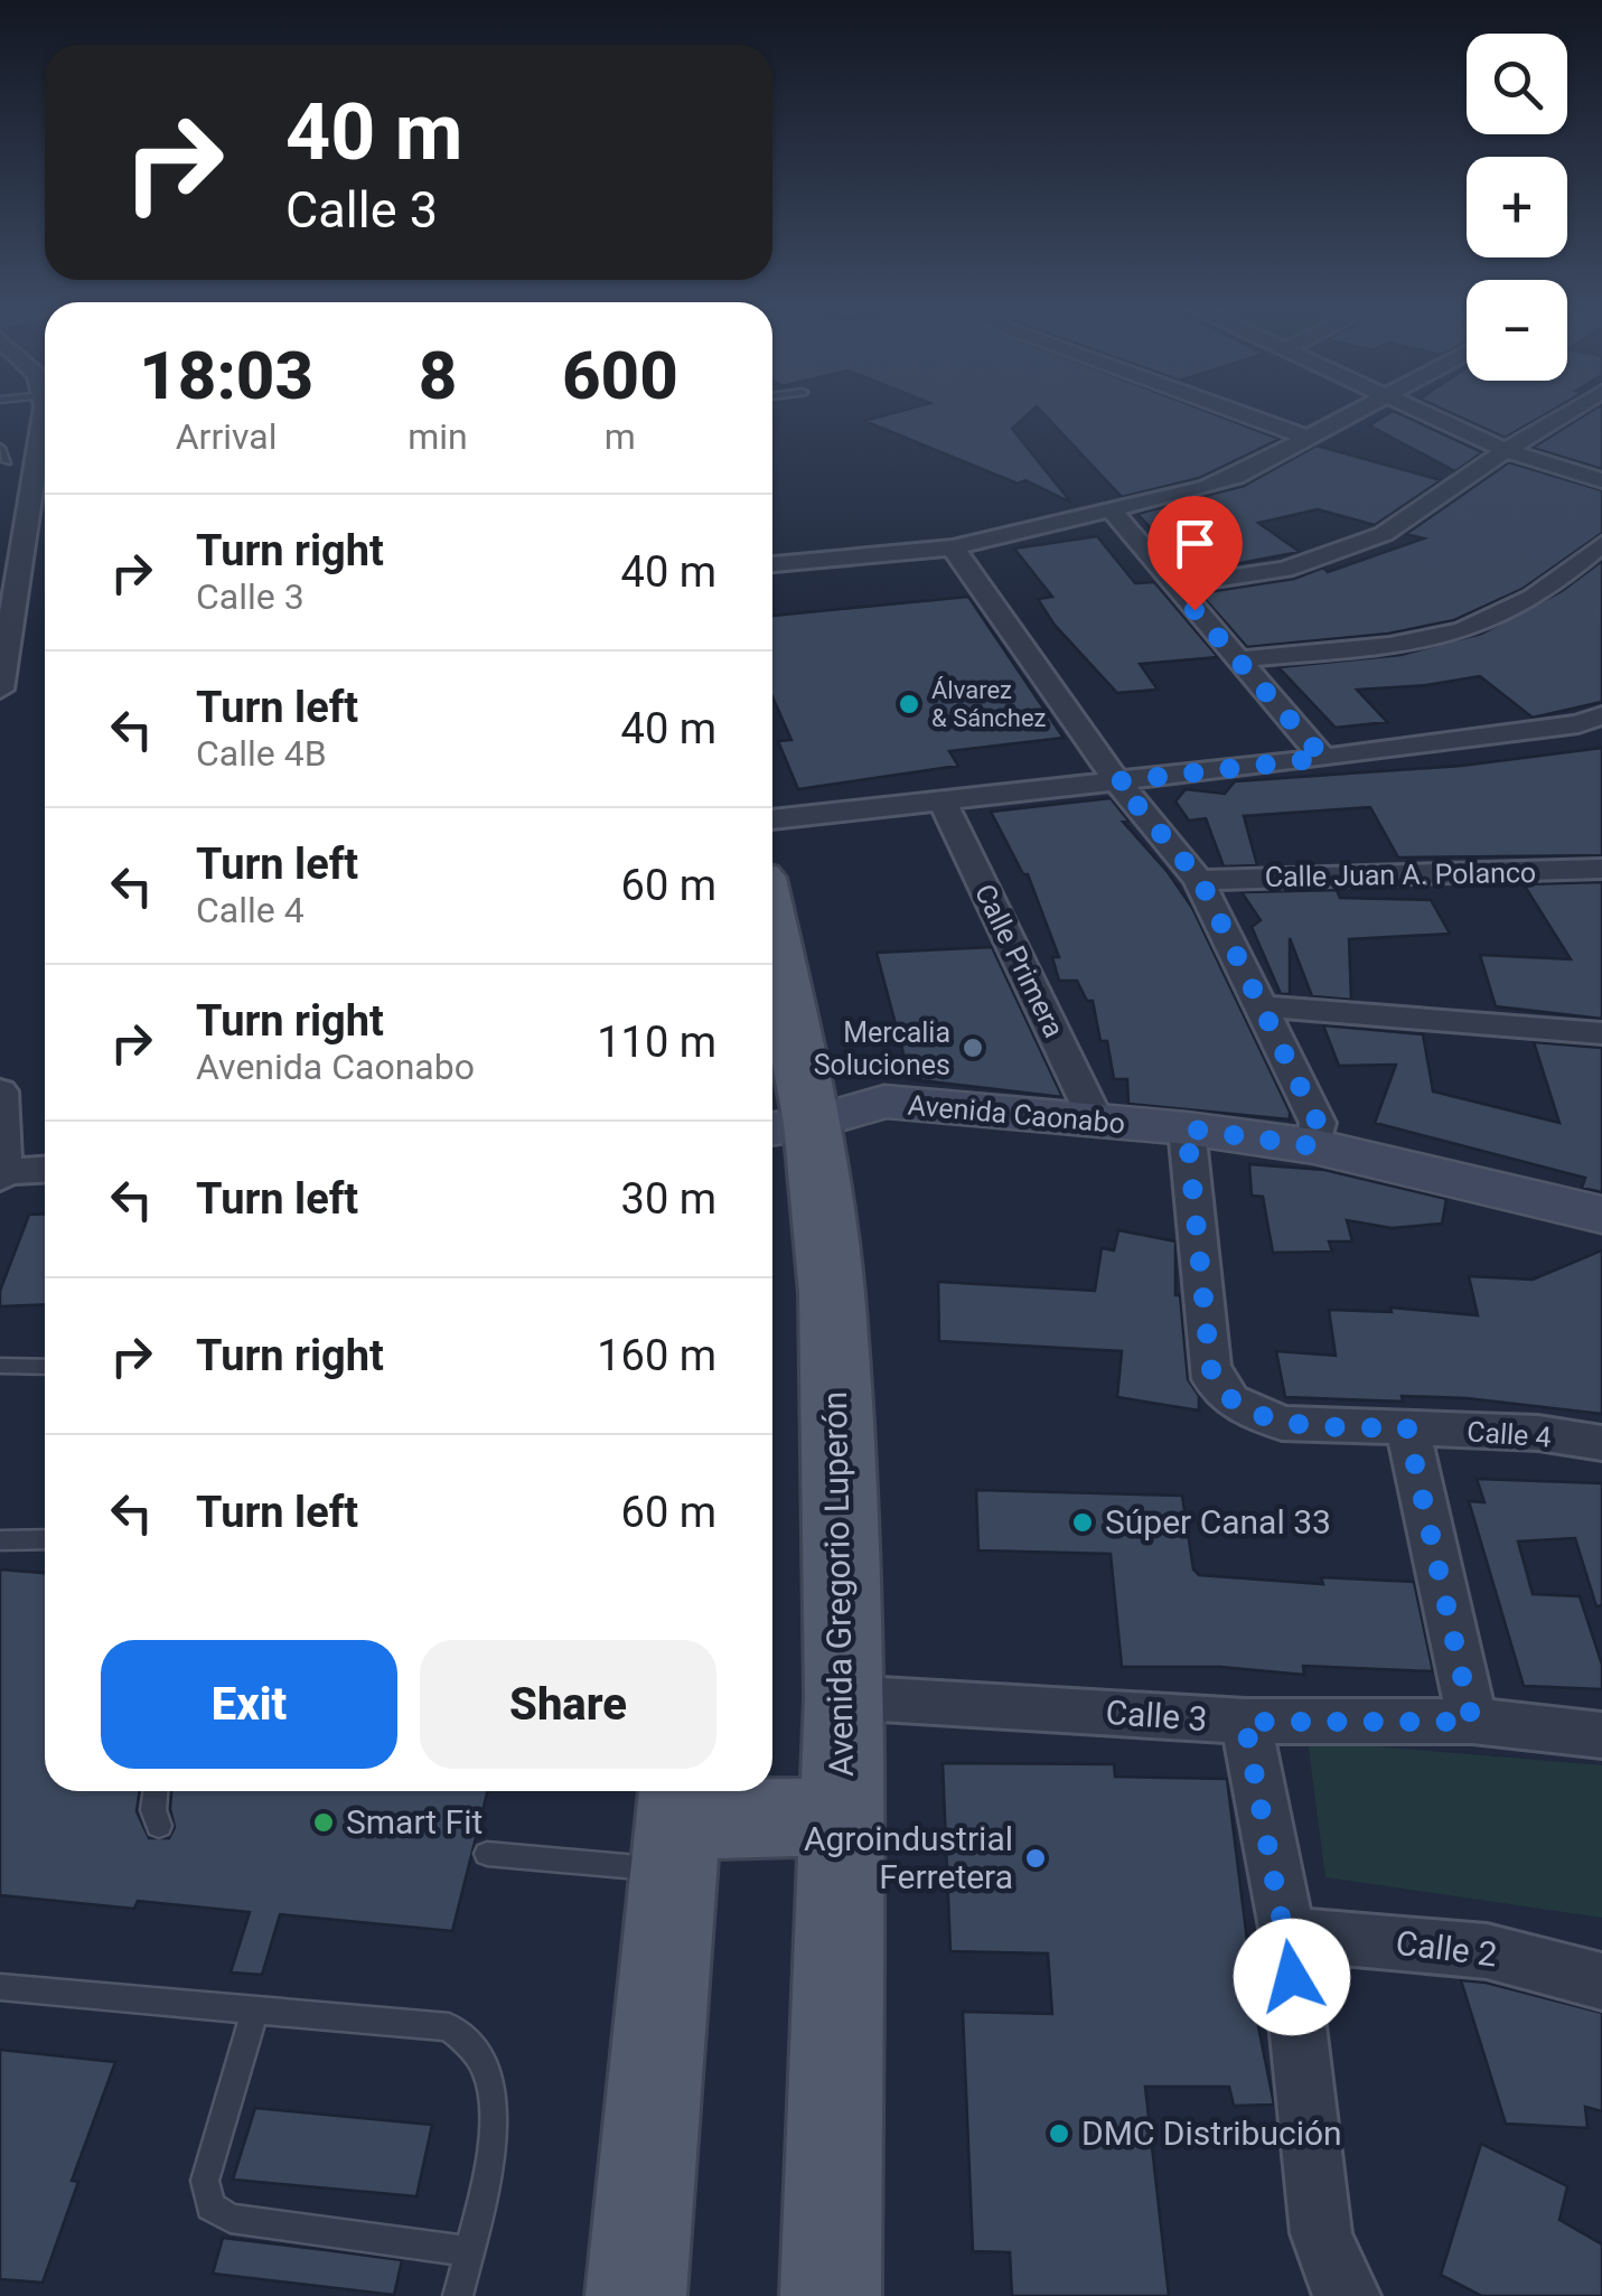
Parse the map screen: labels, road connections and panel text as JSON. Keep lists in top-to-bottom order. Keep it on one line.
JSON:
{"streets":{"main road":["Avenida Gregorio Luperón"],"street":["Calle Juan A. Polanco","Calle Primera","Avenida Caonabo","Calle 4","Calle 3","Calle 2"]},"crossings":[["Calle Primera","Avenida Caonabo"],["Avenida Caonabo","Calle 4"],["Avenida Caonabo","Avenida Gregorio Luperón"],["Avenida Gregorio Luperón","Calle 3"]],"places":["Álvarez & Sánchez","Mercalia Soluciones","Súper Canal 33","Smart Fit","Agroindustrial Ferretera","DMC Distribución"],"page":{"map_buttons":["+","−"],"turn":["40 m","Calle 3"],"eta":["18:03","Arrival","8","min","600","m"],"list":[{"name":"Turn right","note":"Calle 3","value":"40 m"},{"name":"Turn left","note":"Calle 4B","value":"40 m"},{"name":"Turn left","note":"Calle 4","value":"60 m"},{"name":"Turn right","note":"Avenida Caonabo","value":"110 m"},{"name":"Turn left","value":"30 m"},{"name":"Turn right","value":"160 m"},{"name":"Turn left","value":"60 m"}],"buttons":["Exit","Share"]}}
